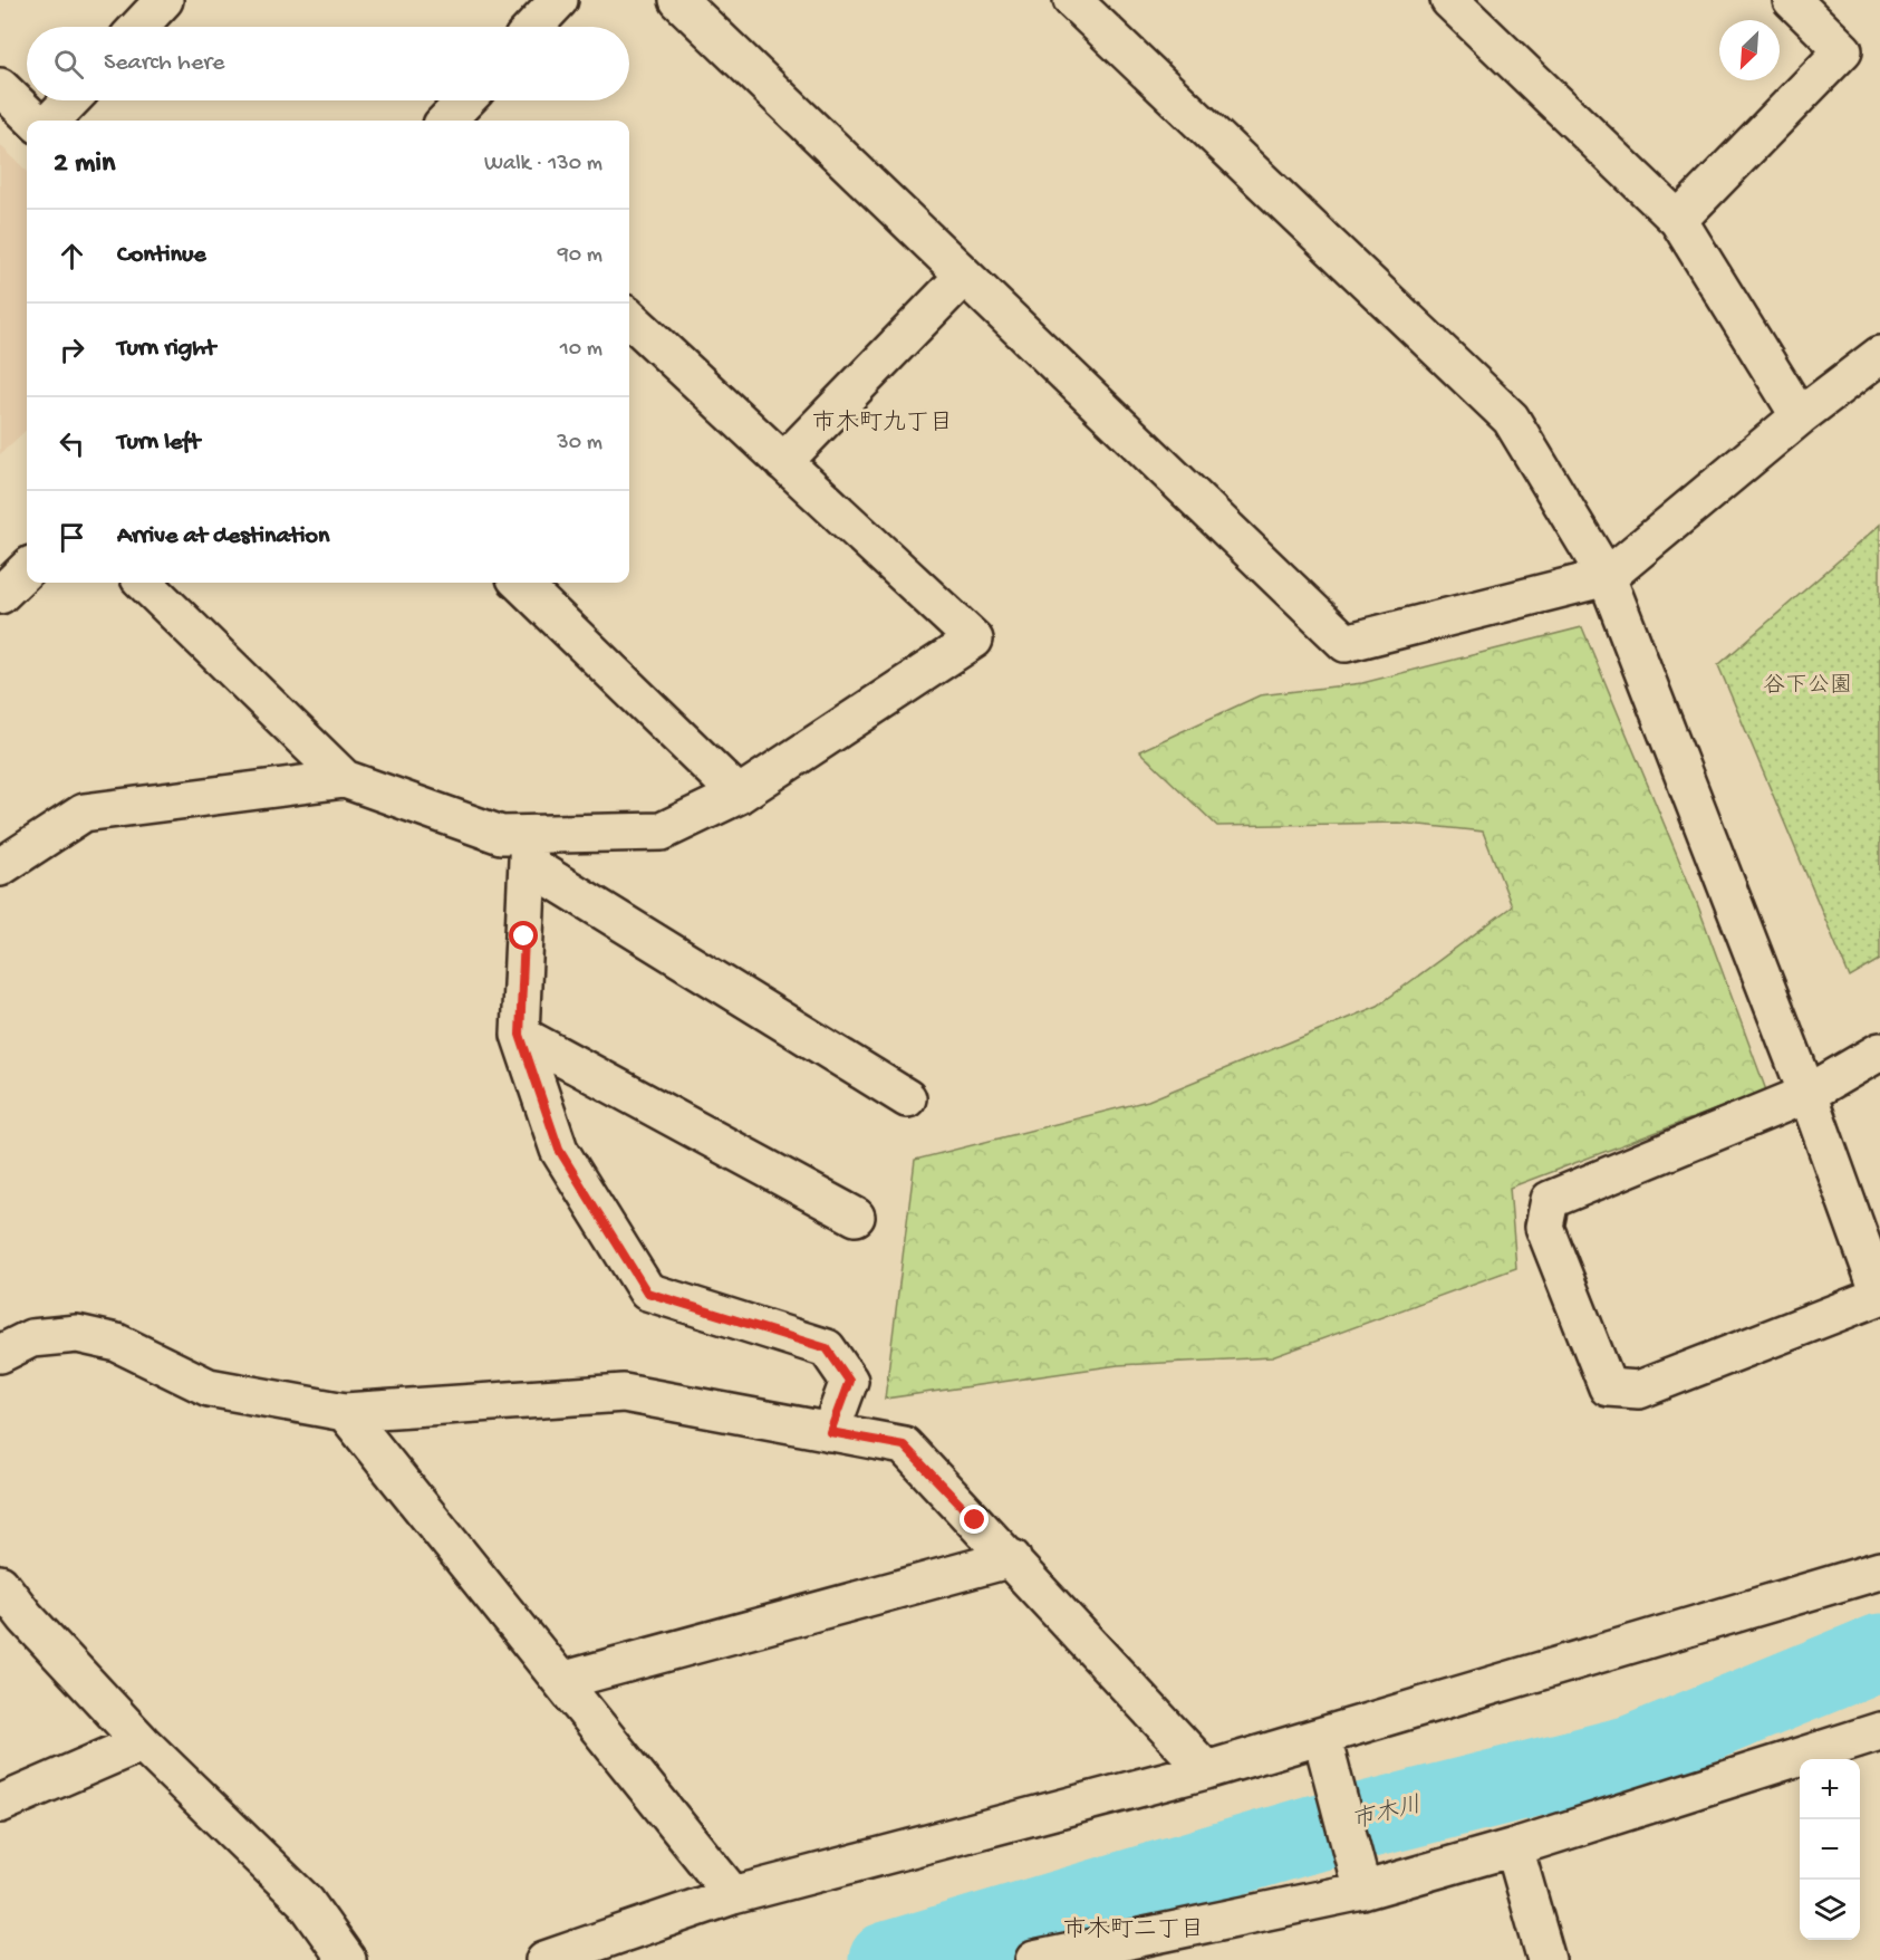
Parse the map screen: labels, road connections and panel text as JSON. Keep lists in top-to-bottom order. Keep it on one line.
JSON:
{"districts":["市木町九丁目","市木町二丁目"],"water":["市木川"],"parks":["谷下公園"],"north":"bottom left","page":{"search":"Search here","heading":["2 min","Walk · 130 m"],"list":[["Continue","90 m"],["Turn right","10 m"],["Turn left","30 m"],"Arrive at destination"],"map_buttons":["+","−"]}}
